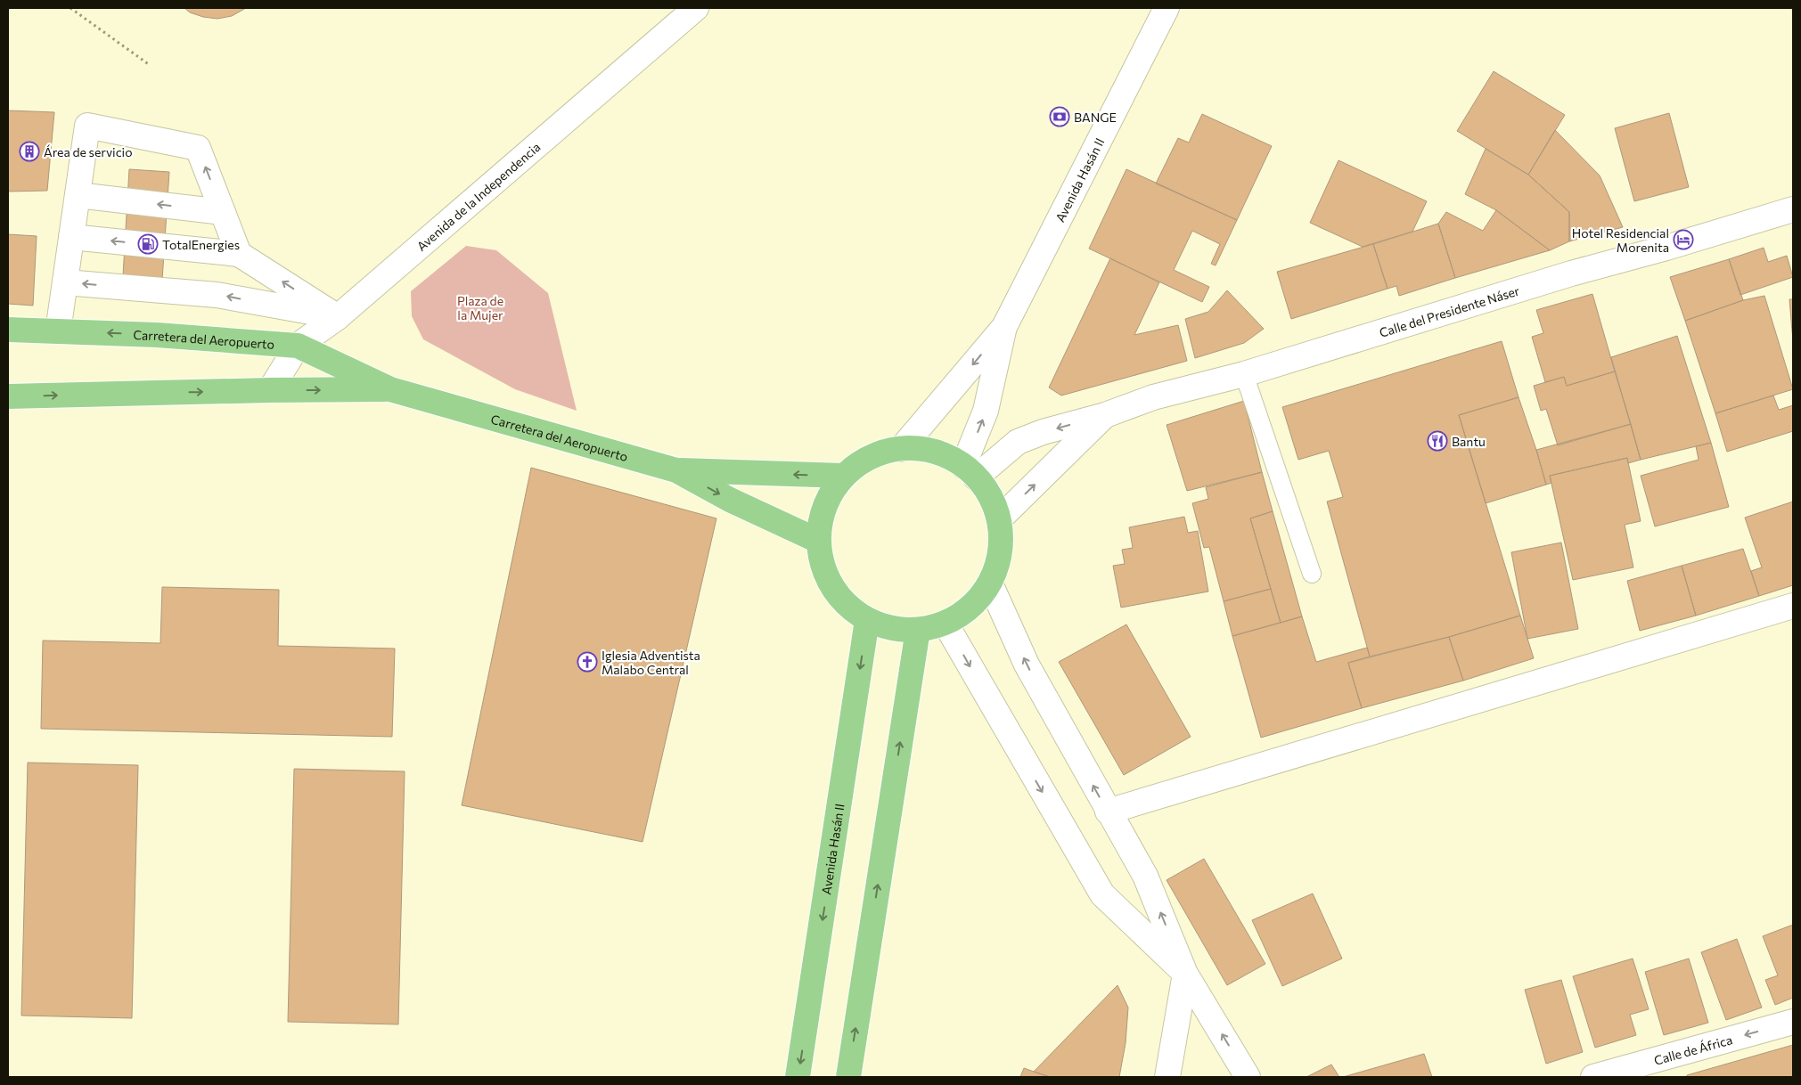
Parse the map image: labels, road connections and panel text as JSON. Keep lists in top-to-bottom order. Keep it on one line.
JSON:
{"streets":{"main road":["Avenida Hasán II","Carretera del Aeropuerto"],"street":["Avenida de la Independencia","Calle del Presidente Náser","Calle de África"]},"crossings":[["Avenida Hasán II","Calle del Presidente Náser"],["Avenida de la Independencia","Carretera del Aeropuerto"]],"one_way":["Calle de África"],"parks":["Plaza de la Mujer"],"places":{"bank":["BANGE"],"building":["Área de servicio"],"hotel":["Hotel Residencial Morenita"],"fuel station":["TotalEnergies"],"restaurant":["Bantu"],"church":["Iglesia Adventista Malabo Central"]}}
